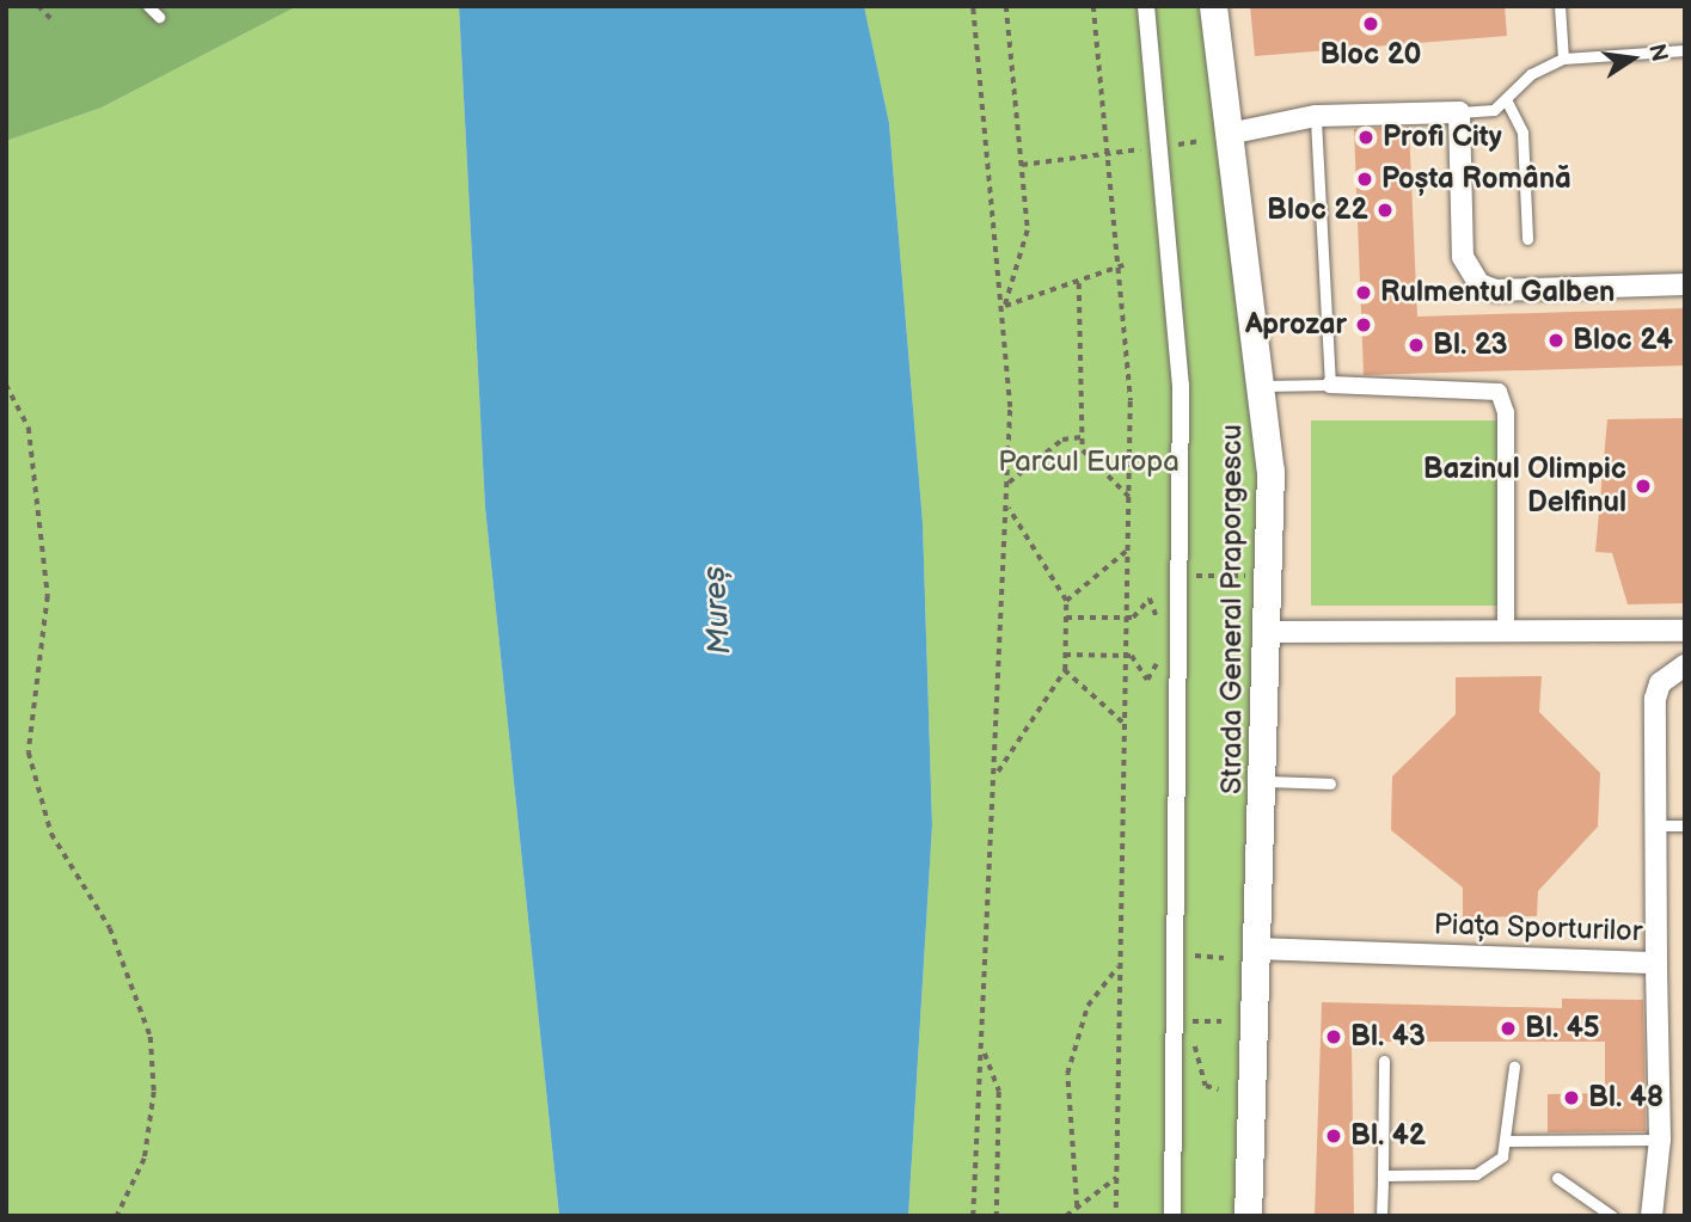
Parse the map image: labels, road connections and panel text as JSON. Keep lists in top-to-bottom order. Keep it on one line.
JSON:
{"streets":{"street":["Strada General Praporgescu","Piața Sporturilor"]},"crossings":[["Strada General Praporgescu","Piața Sporturilor"]],"water":["Mureș"],"parks":["Parcul Europa"],"places":["Bloc 20","Profi City","Poșta Română","Bloc 22","Rulmentul Galben","Aprozar","Bloc 24","Bl. 23","Bazinul Olimpic Delfinul","Bl. 45","Bl. 43","Bl. 48","Bl. 42"],"north":"right"}
